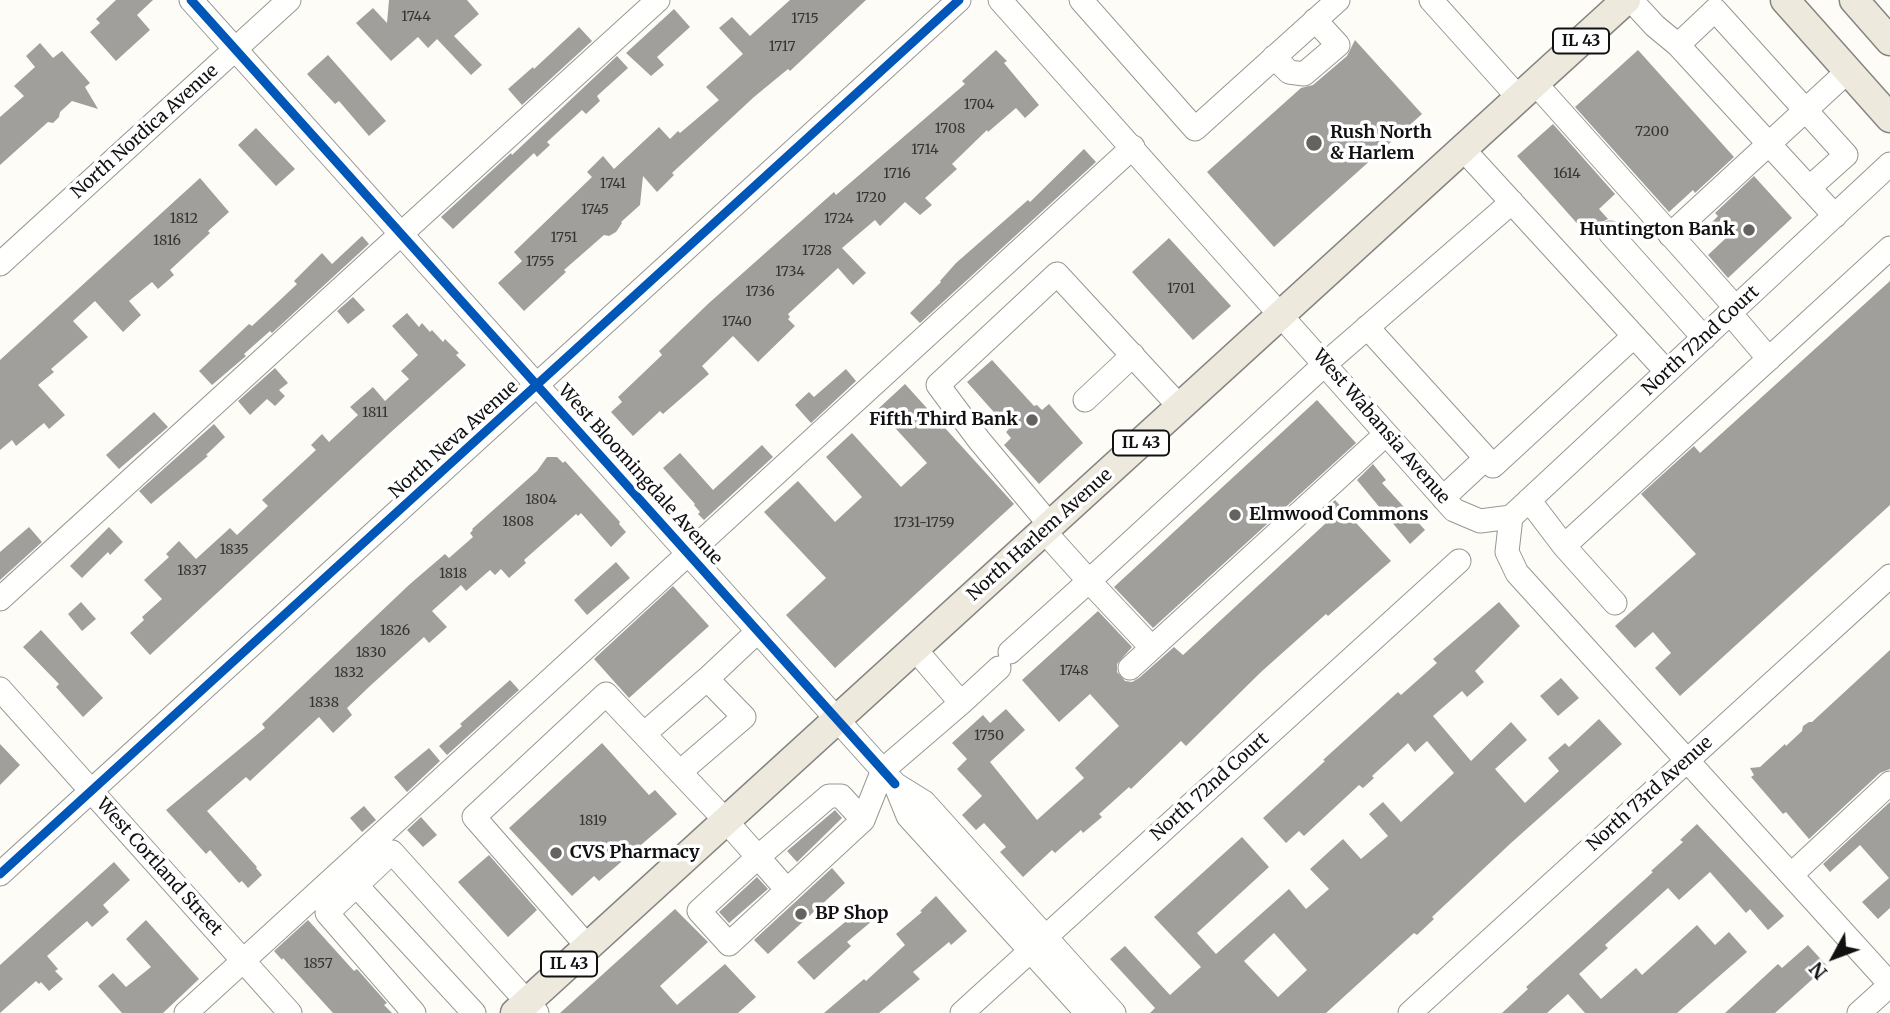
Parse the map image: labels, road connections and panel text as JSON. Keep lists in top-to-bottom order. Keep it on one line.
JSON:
{"streets":{"main road":["IL 43","North Harlem Avenue"],"street":["North Nordica Avenue","North 72nd Court","West Wabansia Avenue","North Neva Avenue","West Bloomingdale Avenue","North 73rd Avenue","West Cortland Street"]},"crossings":[["North Nordica Avenue","West Bloomingdale Avenue"],["North 72nd Court","West Wabansia Avenue"],["North 72nd Court","West Bloomingdale Avenue"],["West Wabansia Avenue","North Harlem Avenue"],["North Neva Avenue","West Bloomingdale Avenue"],["North Neva Avenue","West Cortland Street"],["West Bloomingdale Avenue","North Harlem Avenue"]],"places":["Rush North & Harlem","Huntington Bank","Fifth Third Bank","Elmwood Commons","CVS Pharmacy","BP Shop"],"house_numbers":["1744","1715","1717","1704","1708","7200","1714","1716","1614","1741","1720","1745","1812","1724","1751","1816","1728","1755","1734","1701","1736","1740","1811","1804","1808","1731-1759","1835","1837","1818","1826","1830","1748","1832","1838","1750","1819","1857"],"north":"bottom left"}
